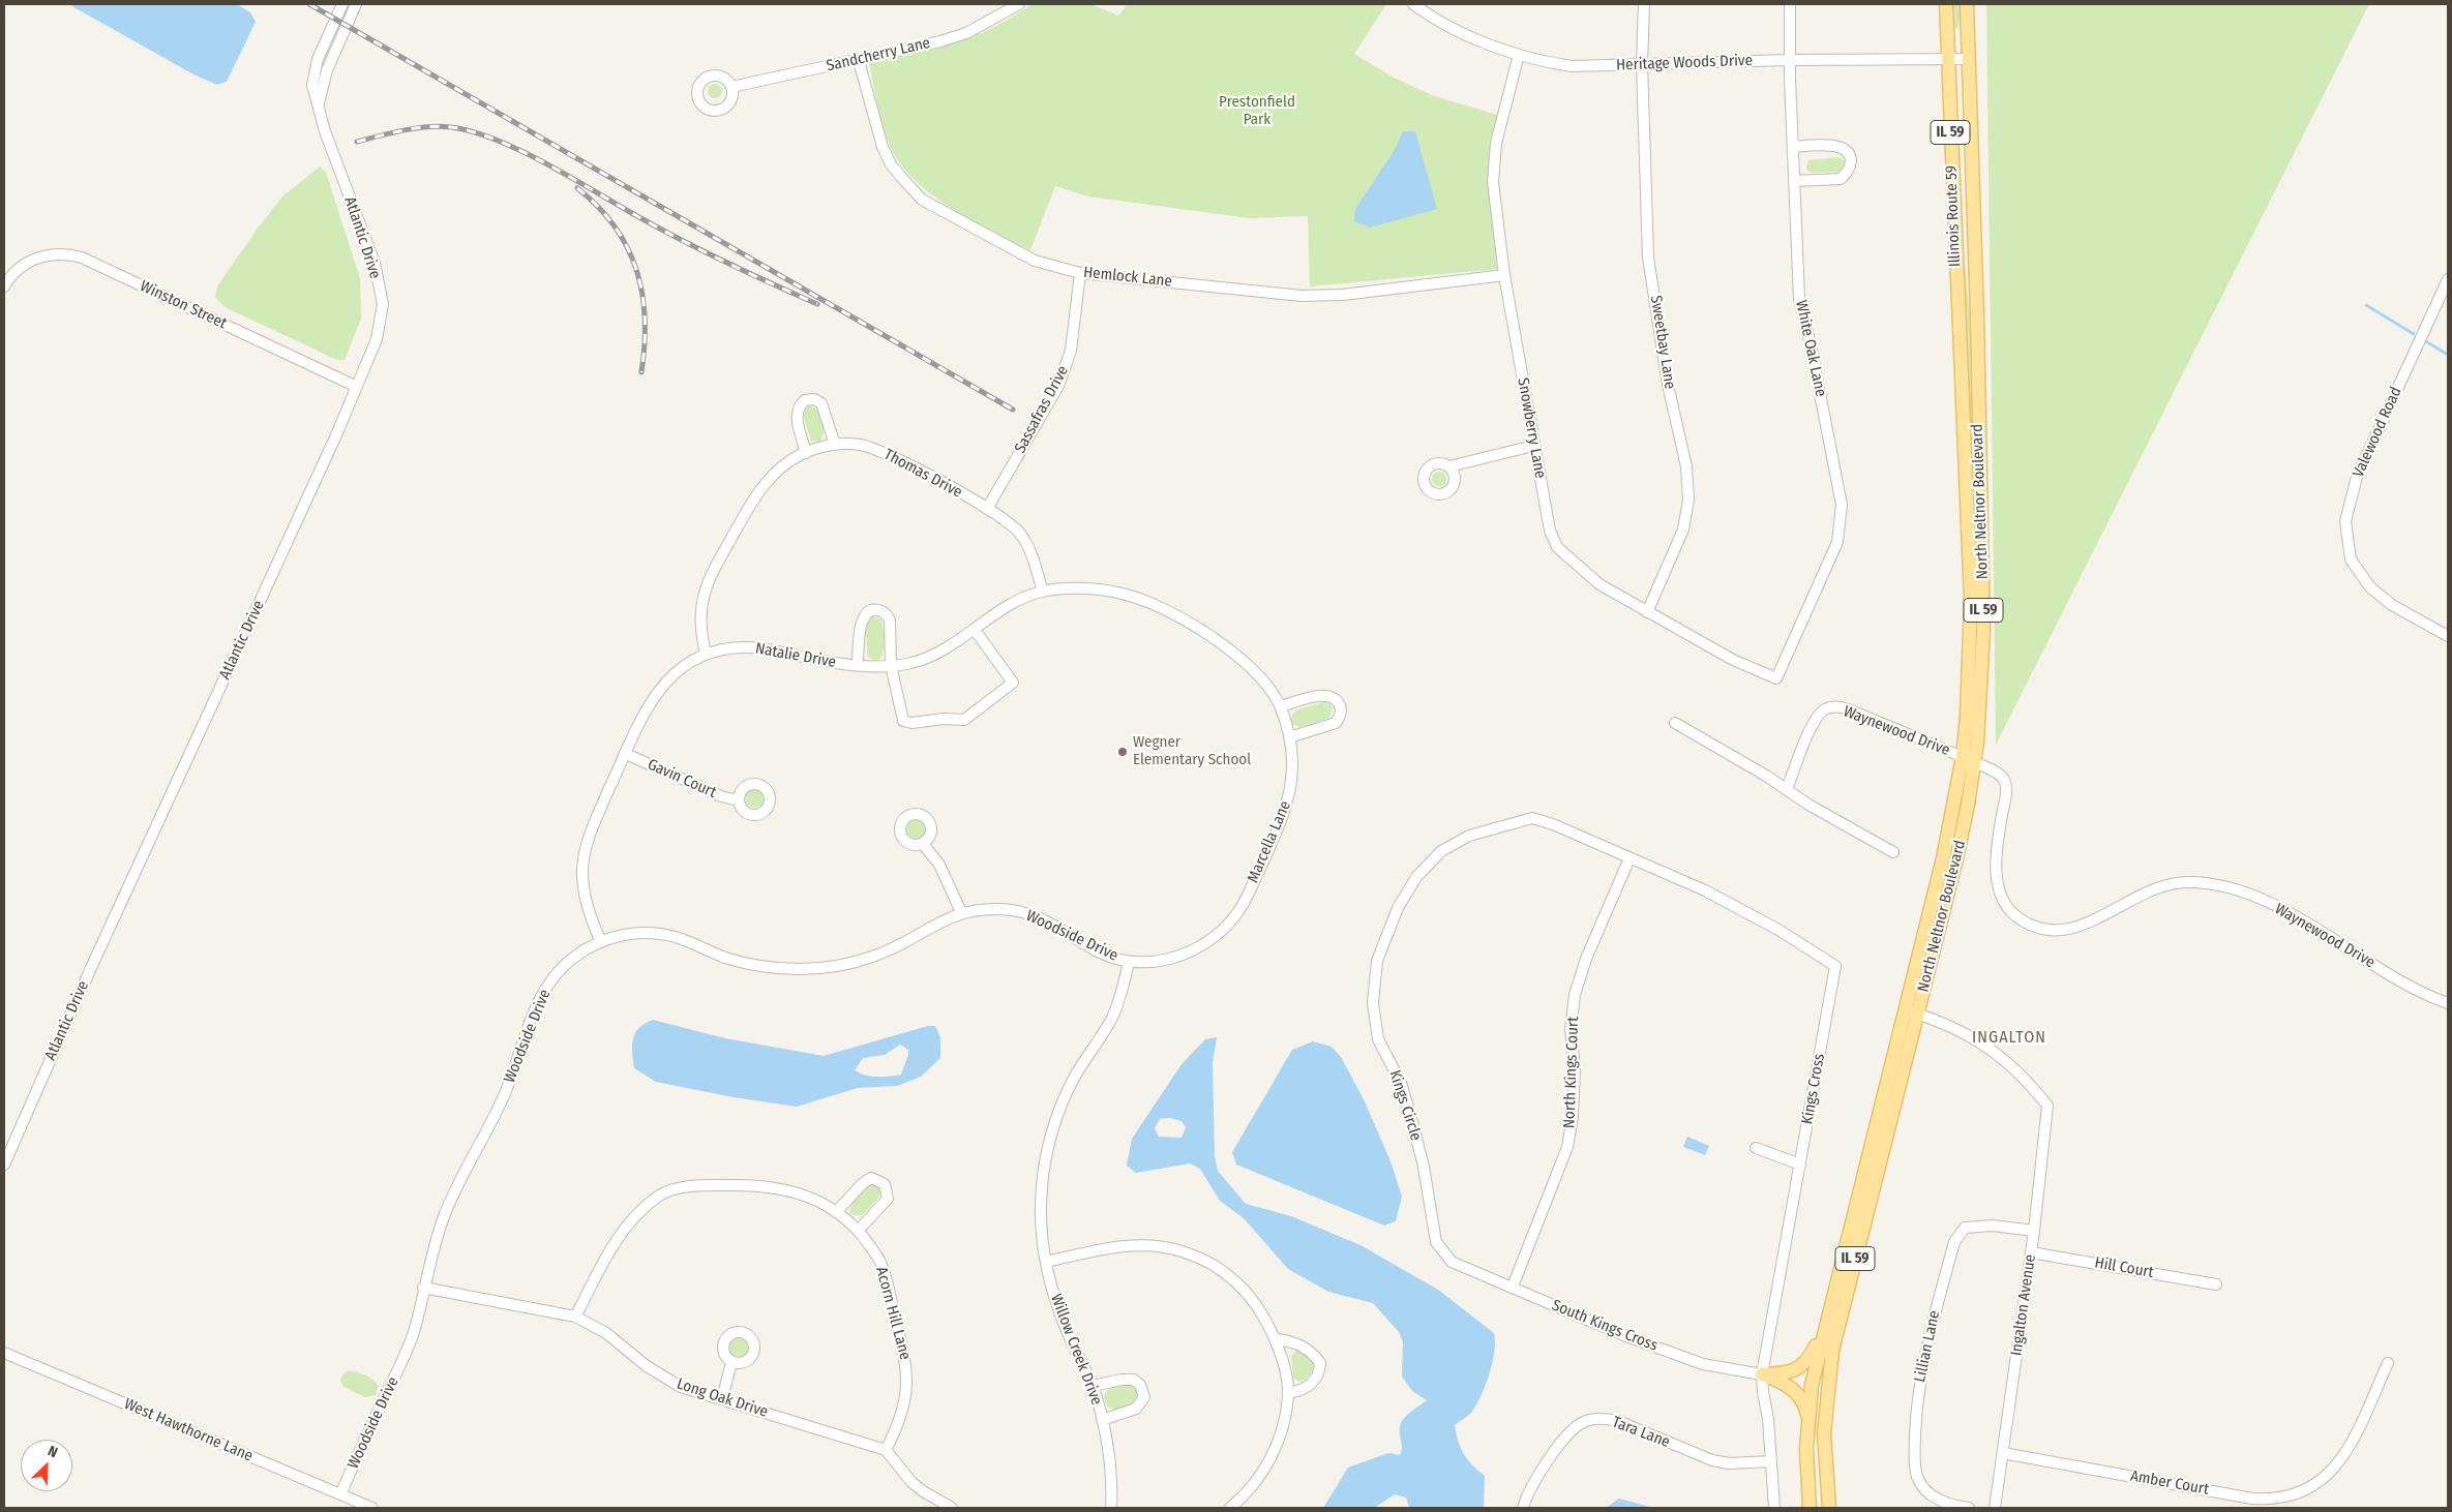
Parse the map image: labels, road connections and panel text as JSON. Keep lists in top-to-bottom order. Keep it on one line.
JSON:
{"streets":{"main road":["IL 59","Illinois Route 59","North Neltnor Boulevard"],"street":["Sandcherry Lane","Heritage Woods Drive","Atlantic Drive","Hemlock Lane","Winston Street","Sweetbay Lane","White Oak Lane","Sassafras Drive","Snowberry Lane","Valewood Road","Thomas Drive","Natalie Drive","Waynewood Drive","Gavin Court","Marcella Lane","Woodside Drive","North Kings Court","Kings Cross","Kings Circle","Hill Court","Ingalton Avenue","Acorn Hill Lane","South Kings Cross","Lillian Lane","Willow Creek Drive","Long Oak Drive","West Hawthorne Lane","Tara Lane","Amber Court"]},"crossings":[["Sandcherry Lane","Hemlock Lane"],["Heritage Woods Drive","Illinois Route 59"],["Heritage Woods Drive","Sweetbay Lane"],["Heritage Woods Drive","White Oak Lane"],["Heritage Woods Drive","Snowberry Lane"],["Illinois Route 59","North Neltnor Boulevard"],["Atlantic Drive","Winston Street"],["Hemlock Lane","Sassafras Drive"],["Hemlock Lane","Snowberry Lane"],["Sweetbay Lane","Snowberry Lane"],["White Oak Lane","Snowberry Lane"],["Sassafras Drive","Thomas Drive"],["Thomas Drive","Natalie Drive"],["Thomas Drive","Marcella Lane"],["North Neltnor Boulevard","Waynewood Drive"],["North Neltnor Boulevard","Ingalton Avenue"],["Natalie Drive","Gavin Court"],["Natalie Drive","Marcella Lane"],["Natalie Drive","Woodside Drive"],["Marcella Lane","Woodside Drive"],["Marcella Lane","Willow Creek Drive"],["Woodside Drive","Willow Creek Drive"],["Woodside Drive","Long Oak Drive"],["Woodside Drive","West Hawthorne Lane"],["North Kings Court","Kings Circle"],["North Kings Court","South Kings Cross"],["Kings Cross","Kings Circle"],["Kings Cross","South Kings Cross"],["Kings Circle","South Kings Cross"],["Hill Court","Ingalton Avenue"],["Ingalton Avenue","Lillian Lane"],["Ingalton Avenue","Amber Court"],["Acorn Hill Lane","Long Oak Drive"]],"districts":["INGALTON"],"parks":["Prestonfield Park"],"places":["Wegner Elementary School"],"north":"top right"}
